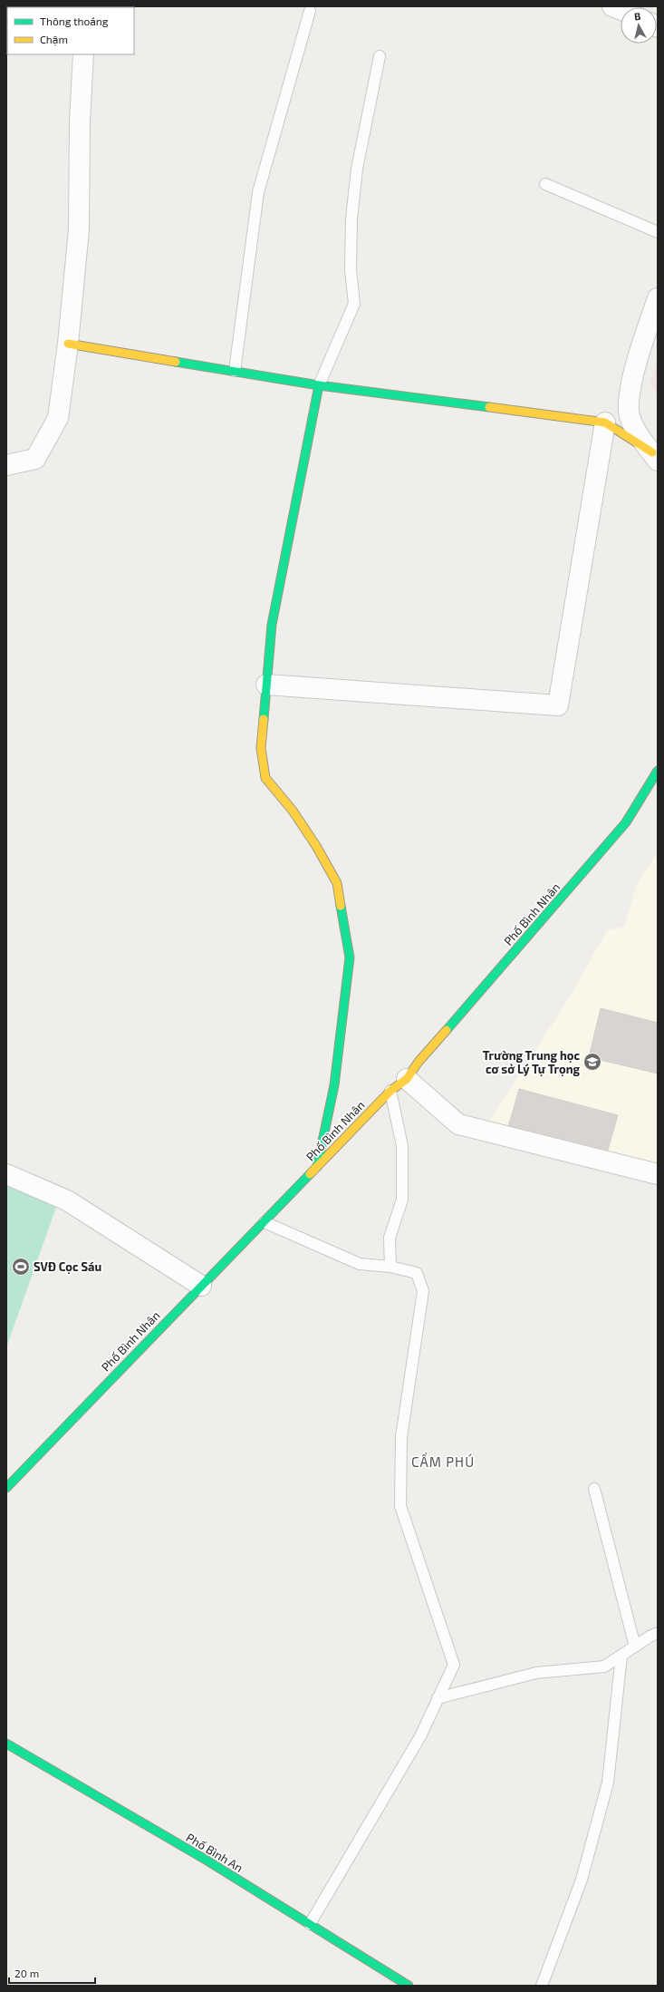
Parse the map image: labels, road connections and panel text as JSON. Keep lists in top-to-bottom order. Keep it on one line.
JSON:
{"streets":{"street":["Phố Bình Nhân","Phố Bình An"]},"districts":["CẨM PHÚ"],"places":{"school or university":["Trường Trung học cơ sở Lý Tự Trọng"],"sports":["SVĐ Cọc Sáu"]},"legend":["Thông thoáng","Chậm"],"scale_bar":"20 m","north":"top"}
